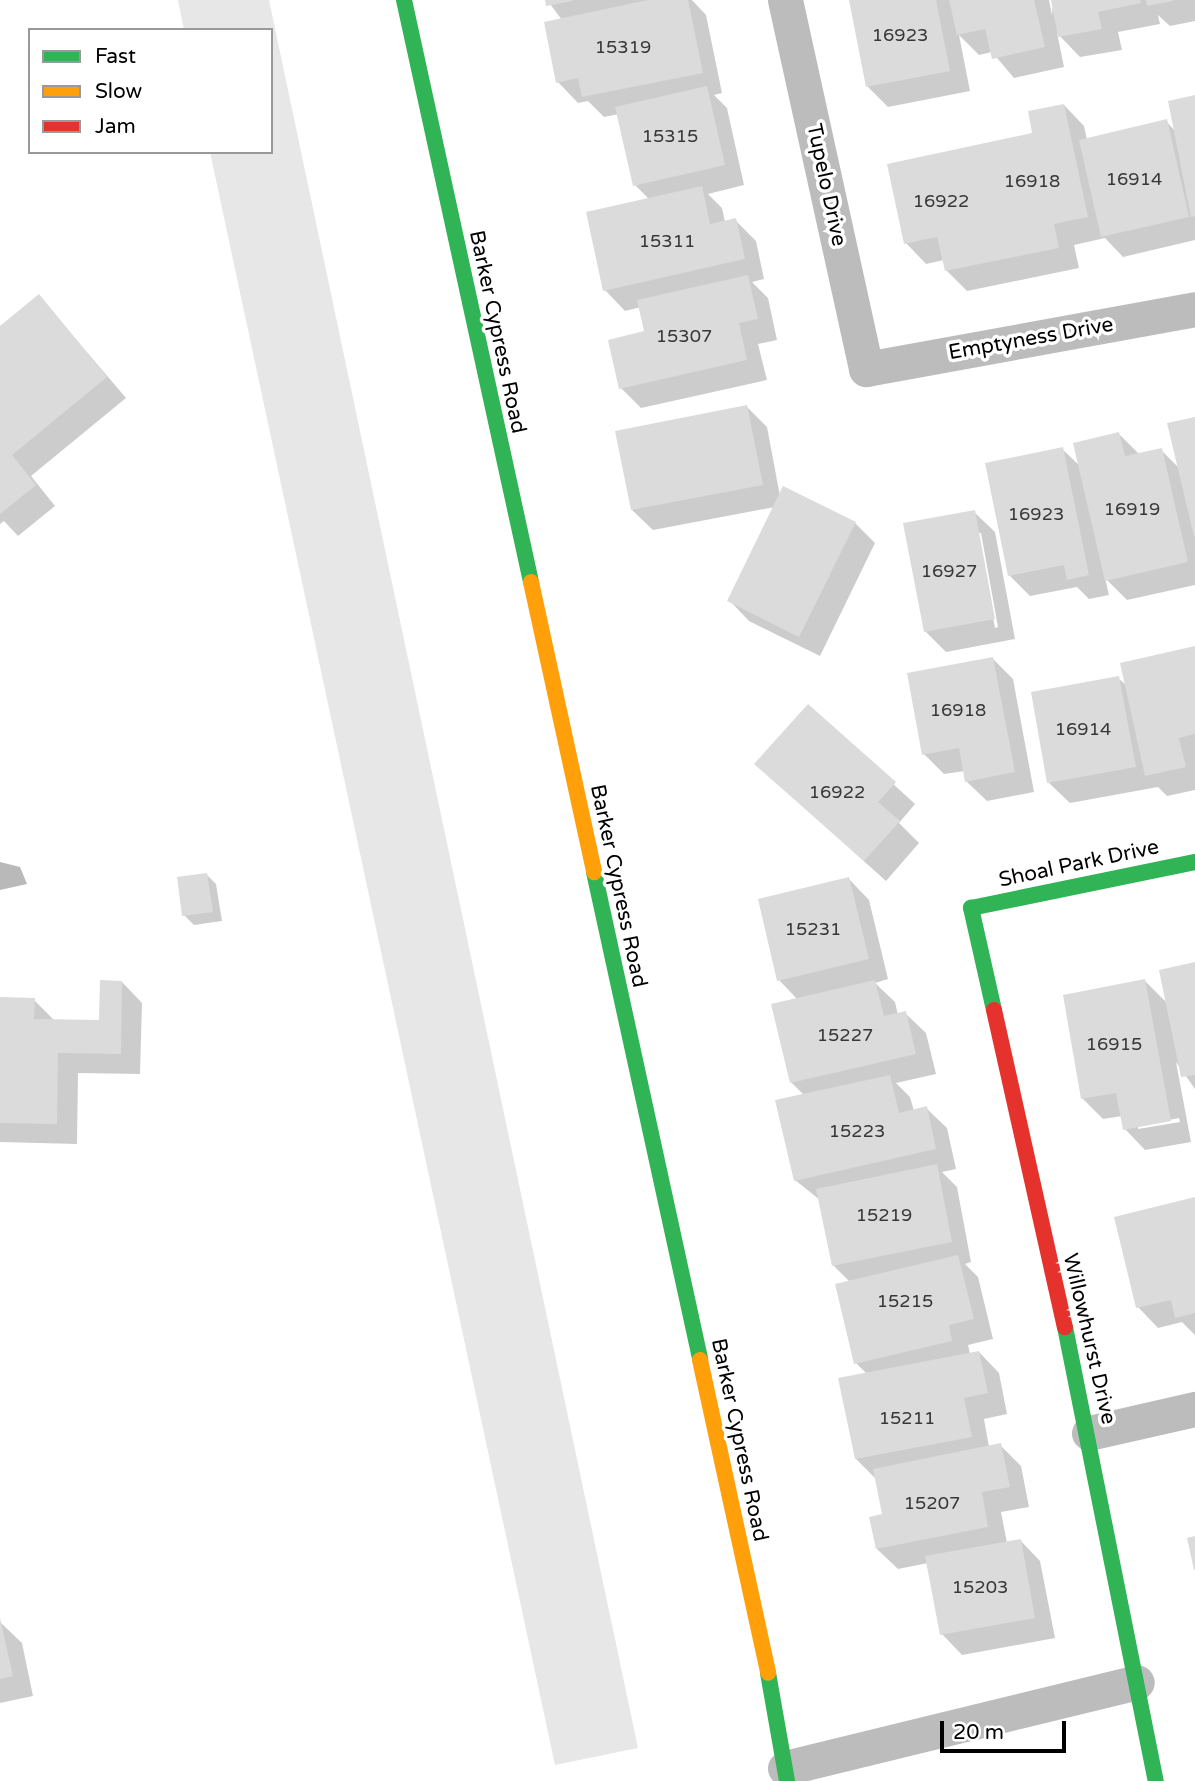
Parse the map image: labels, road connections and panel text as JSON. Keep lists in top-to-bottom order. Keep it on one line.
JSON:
{"streets":{"street":["Tupelo Drive","Barker Cypress Road","Emptyness Drive","Shoal Park Drive","Willowhurst Drive"]},"crossings":[["Tupelo Drive","Emptyness Drive"],["Shoal Park Drive","Willowhurst Drive"]],"house_numbers":["16923","15319","15315","16914","16918","16922","15311","15307","16919","16923","16927","16918","16914","16922","15231","15227","16915","15223","15219","15215","15211","15207","15203"],"legend":["Fast","Slow","Jam"],"scale_bar":"20 m"}
